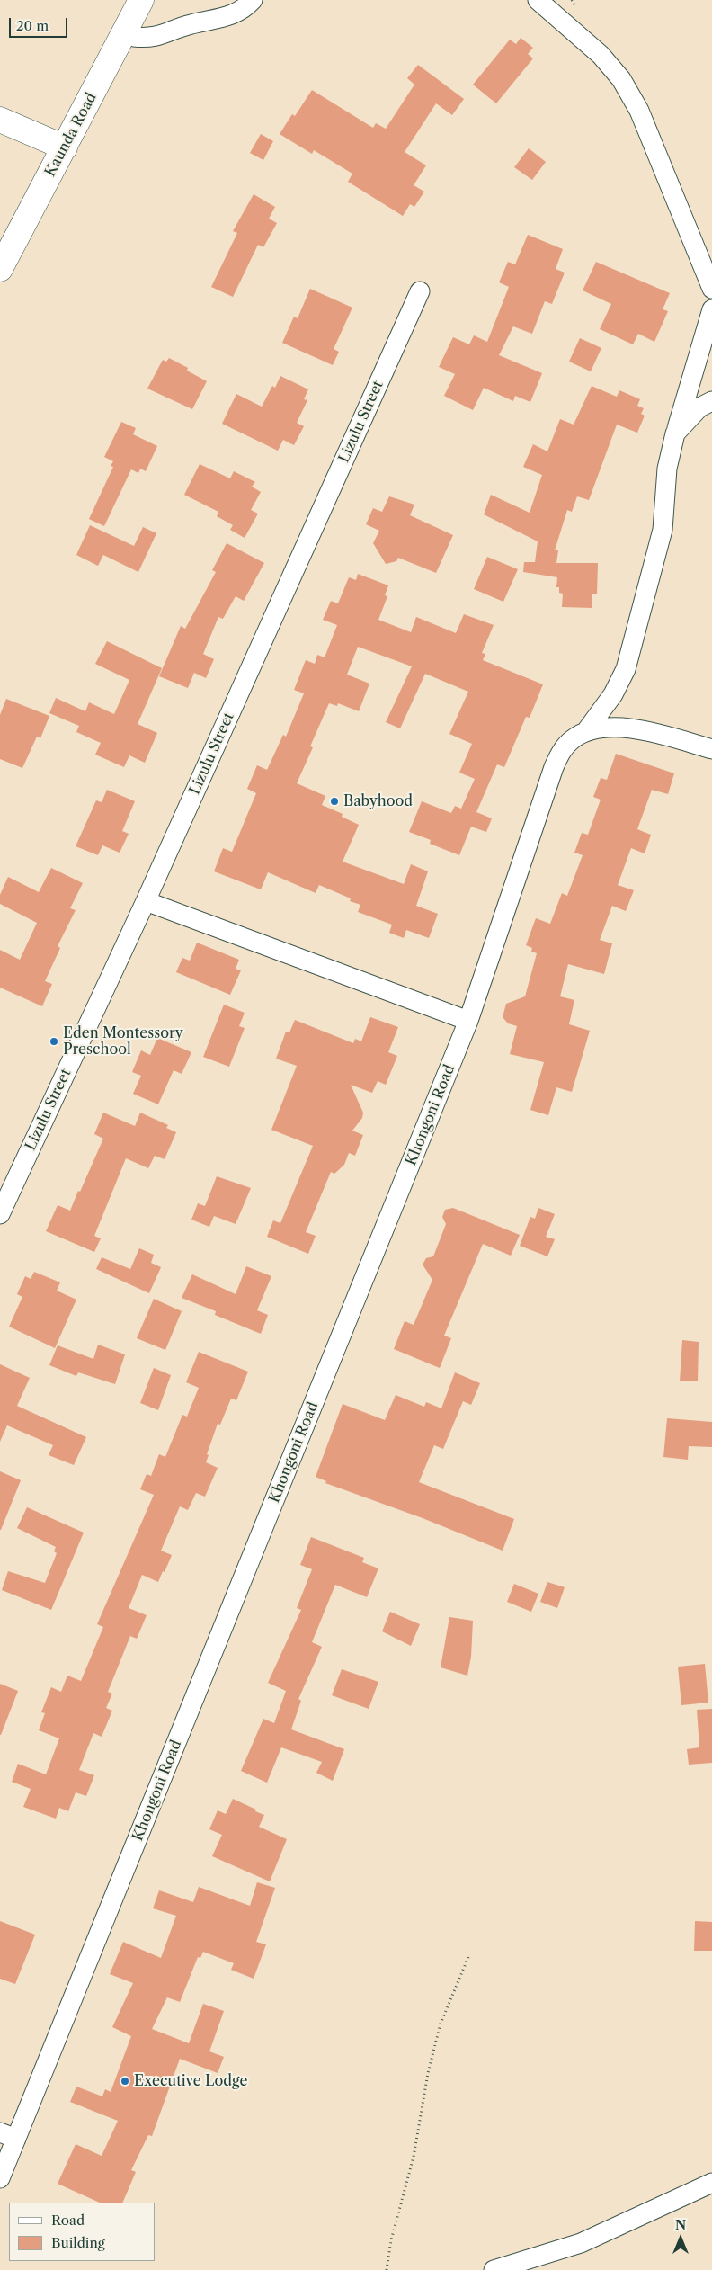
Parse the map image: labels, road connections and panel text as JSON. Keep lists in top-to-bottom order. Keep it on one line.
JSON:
{"streets":{"main road":["Kaunda Road"],"street":["Lizulu Street","Khongoni Road"]},"places":["Babyhood","Eden Montessory Preschool","Executive Lodge"],"legend":["Road","Building"],"scale_bar":"20 m","north":"top"}
